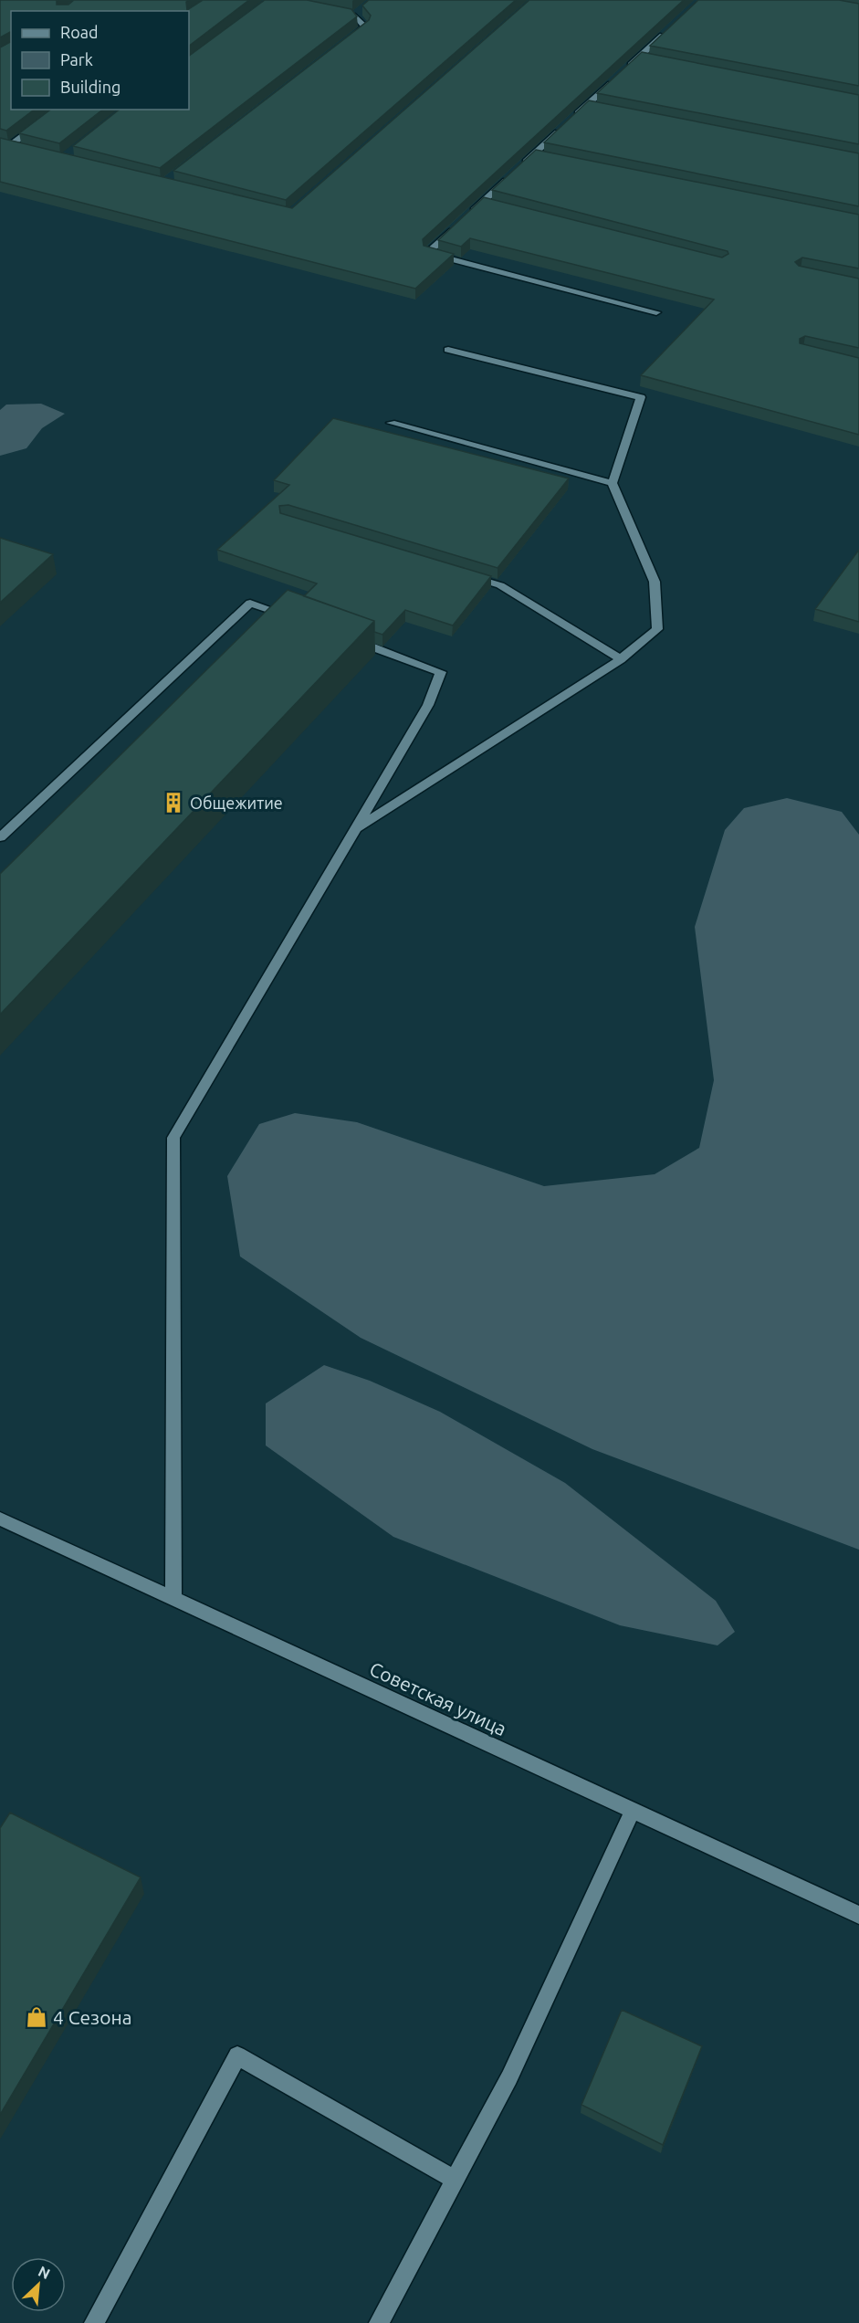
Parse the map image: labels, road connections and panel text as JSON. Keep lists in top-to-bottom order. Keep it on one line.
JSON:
{"streets":{"street":["Советская улица"]},"places":{"building":["Общежитие"],"shop":["4 Сезона"]},"legend":["Road","Park","Building"],"north":"top right"}
